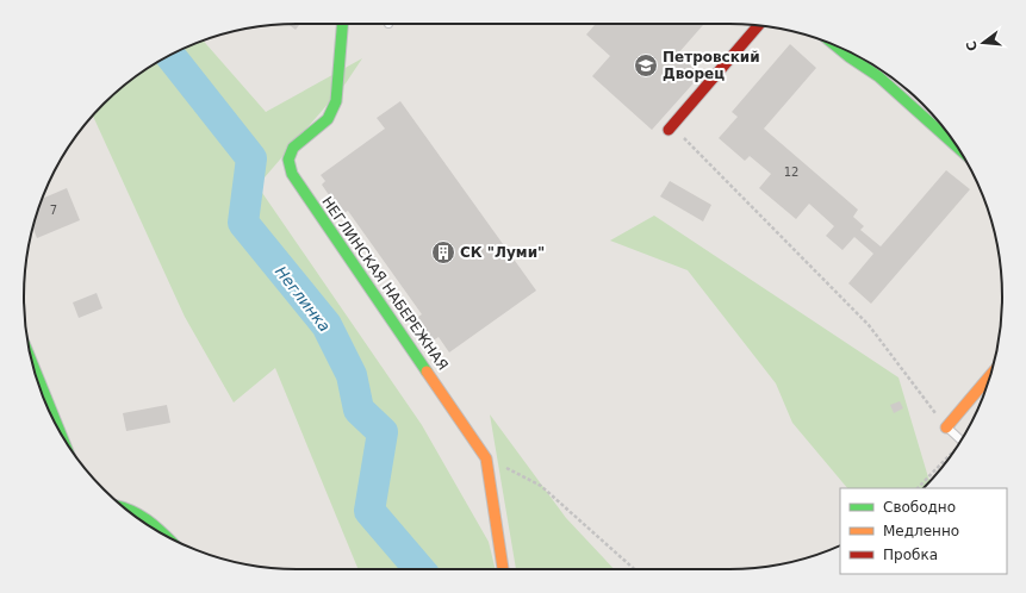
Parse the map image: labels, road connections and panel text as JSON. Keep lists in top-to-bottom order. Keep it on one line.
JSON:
{"streets":{"street":["НЕГЛИНСКАЯ НАБЕРЕЖНАЯ"]},"water":["Неглинка"],"places":{"school or university":["Петровский Дворец"],"building":["СК \"Луми\""]},"house_numbers":["12","7"],"legend":["Свободно","Медленно","Пробка"],"north":"left"}
